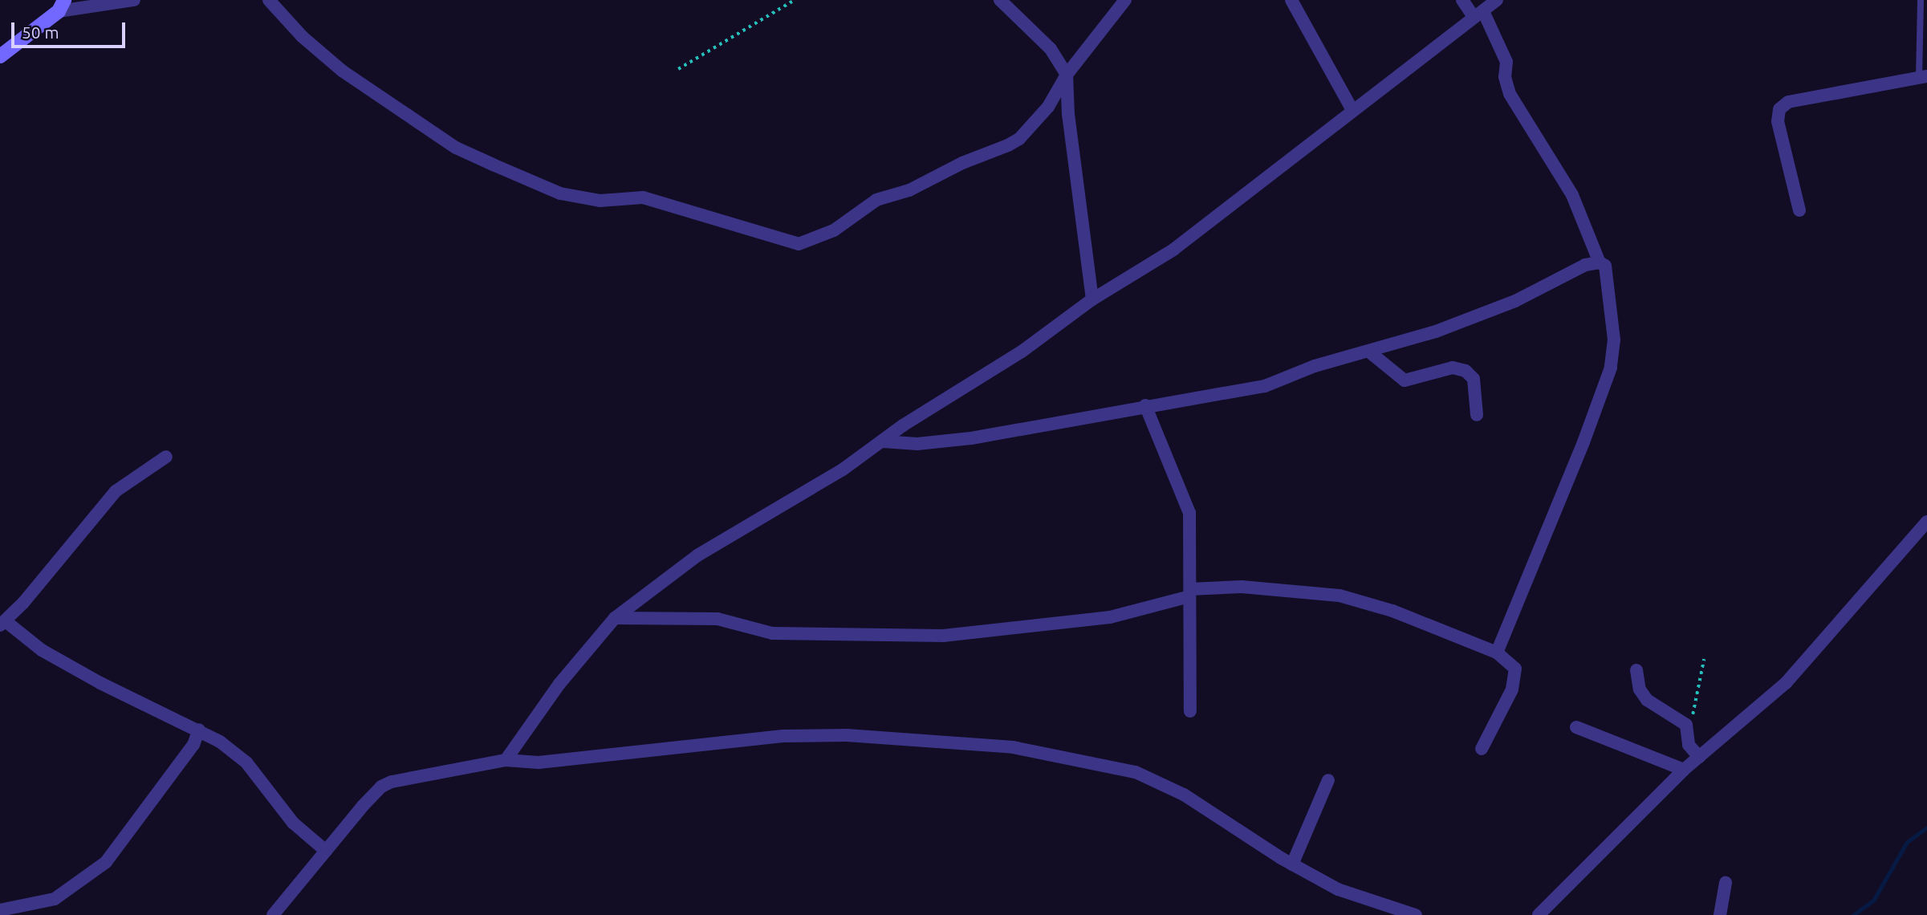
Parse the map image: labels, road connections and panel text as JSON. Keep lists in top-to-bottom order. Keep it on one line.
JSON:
{"scale_bar":"50 m"}
